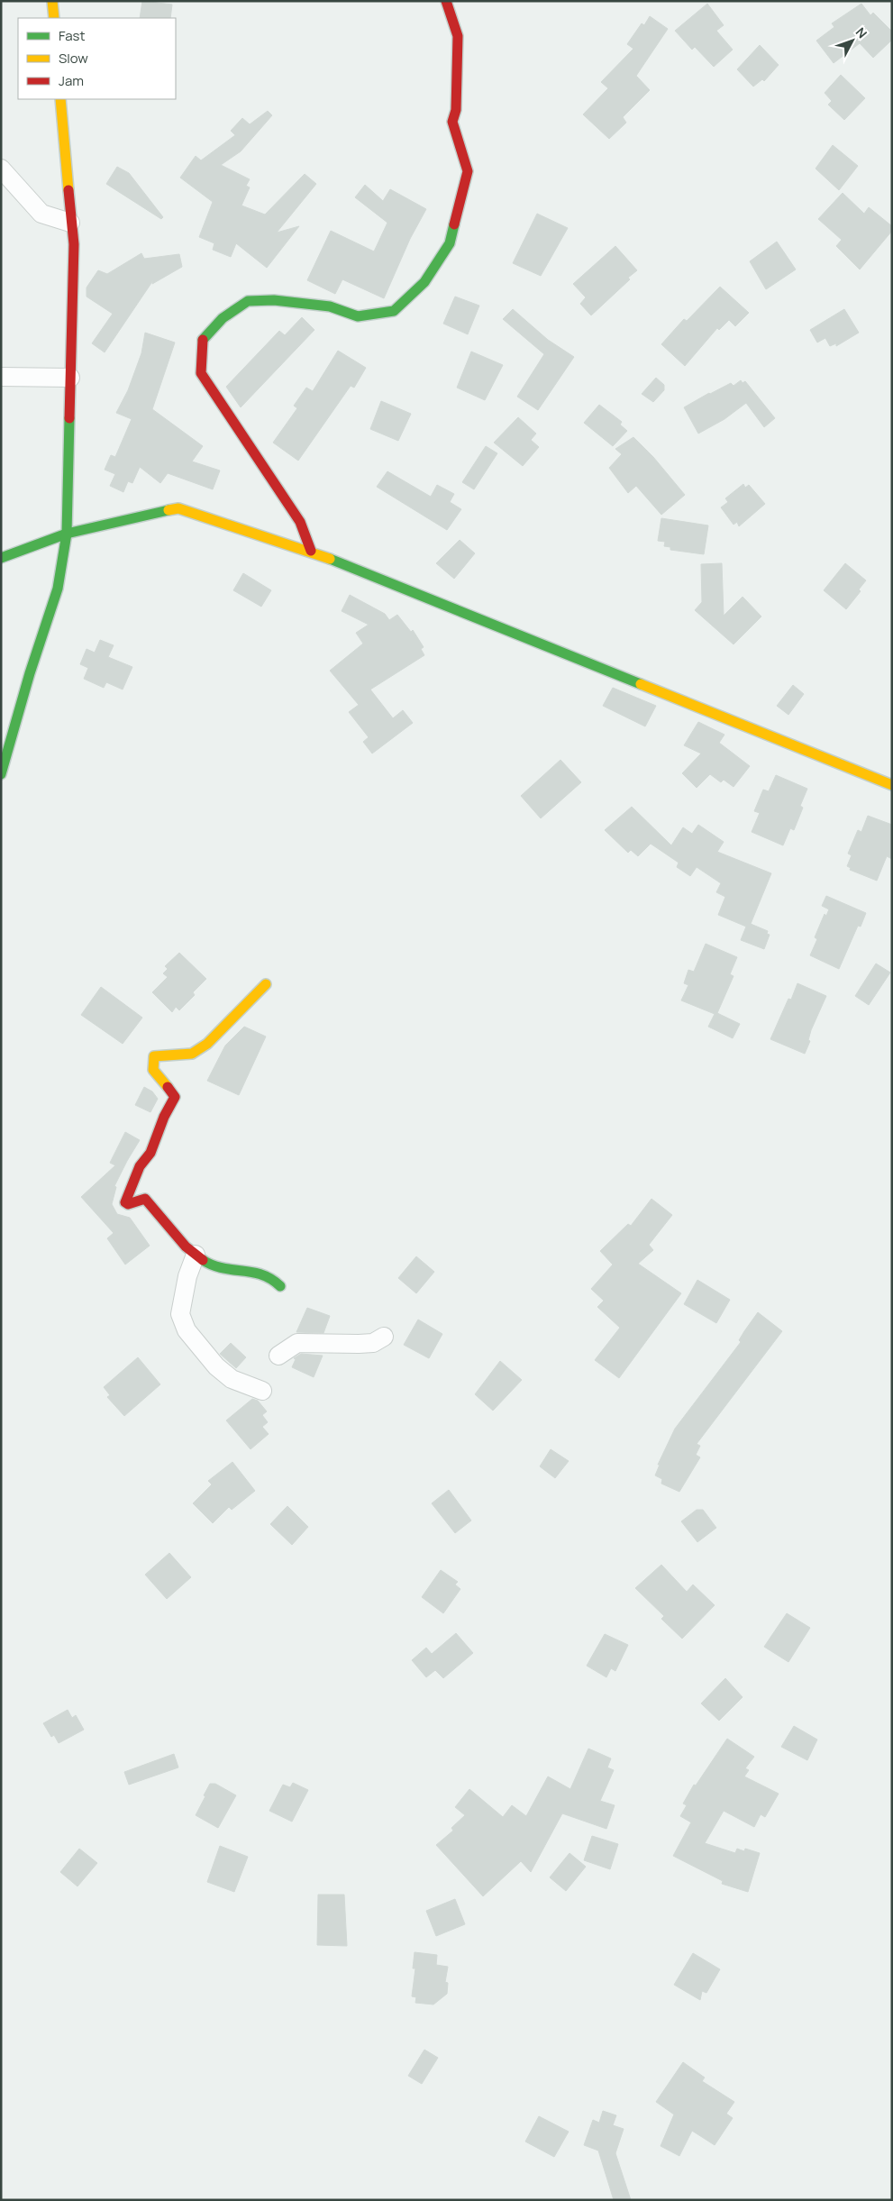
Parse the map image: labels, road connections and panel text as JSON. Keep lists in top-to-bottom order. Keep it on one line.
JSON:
{"legend":["Fast","Slow","Jam"],"north":"top right"}
